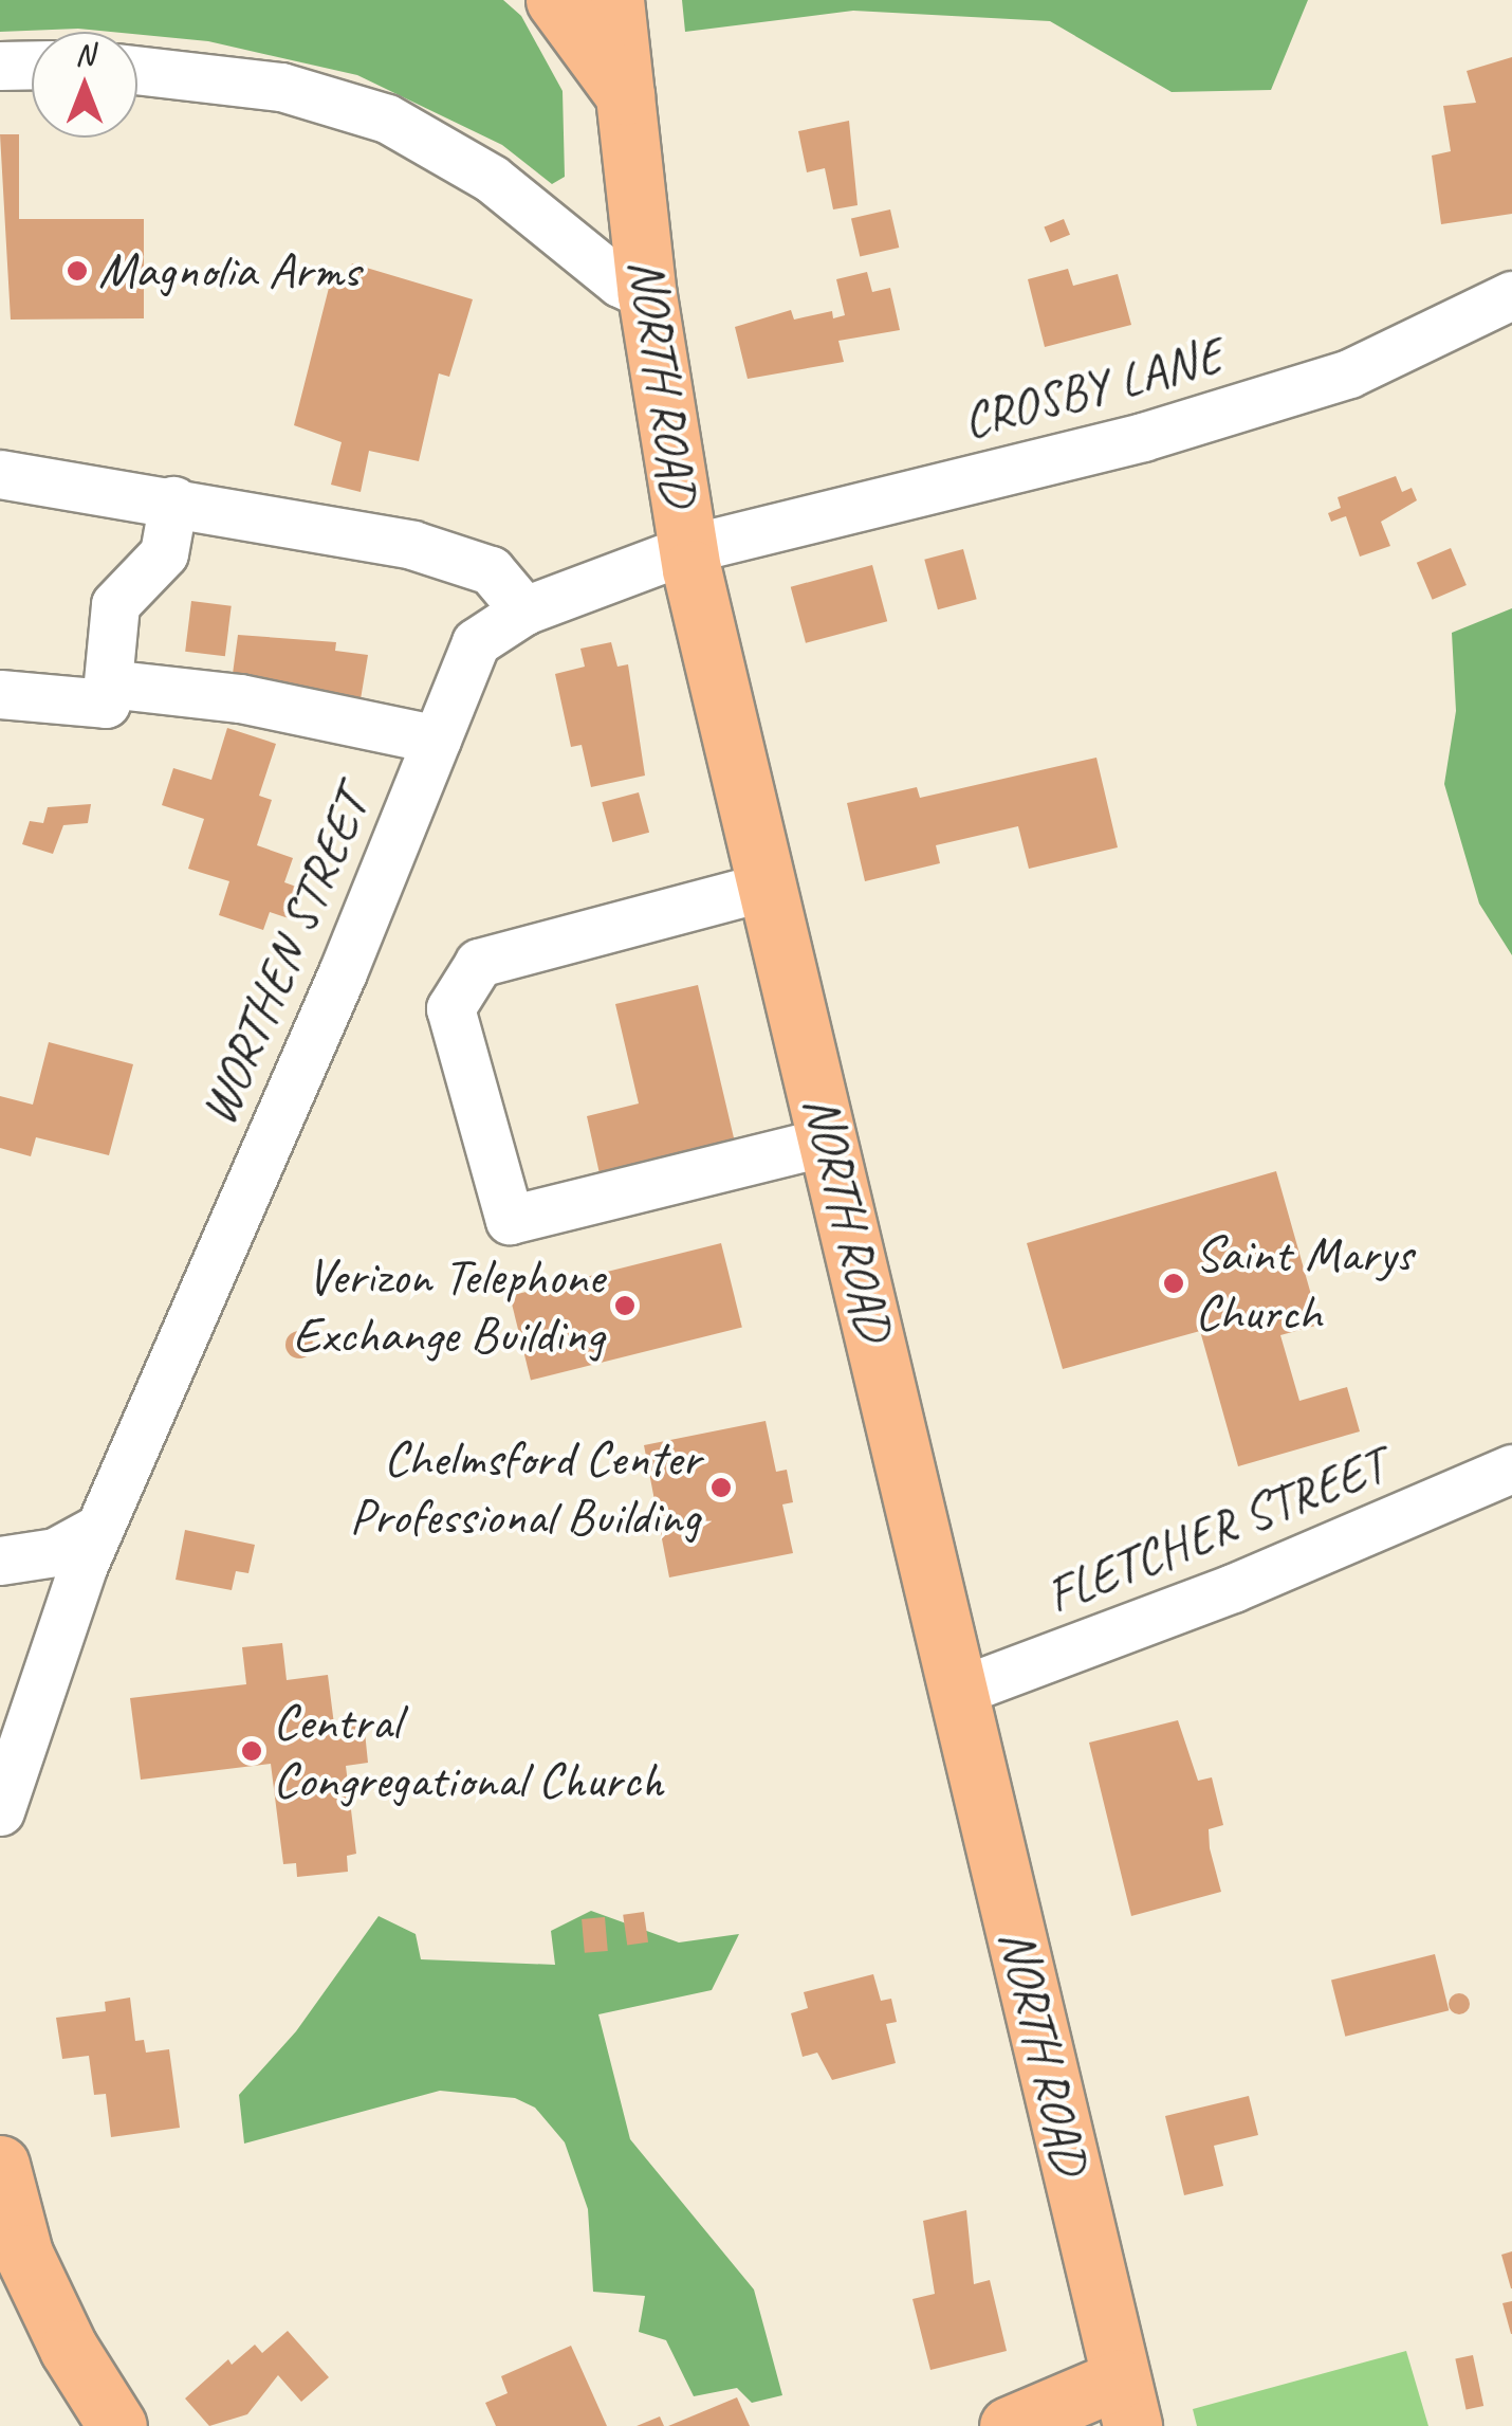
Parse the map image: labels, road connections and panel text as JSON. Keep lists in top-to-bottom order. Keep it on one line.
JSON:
{"streets":{"main road":["NORTH ROAD"],"street":["CROSBY LANE","WORTHEN STREET","FLETCHER STREET"]},"crossings":[["NORTH ROAD","CROSBY LANE"],["NORTH ROAD","WORTHEN STREET"],["NORTH ROAD","FLETCHER STREET"],["CROSBY LANE","WORTHEN STREET"]],"places":["Magnolia Arms","Saint Marys Church","Verizon Telephone Exchange Building","Chelmsford Center Professional Building","Central Congregational Church"],"north":"top"}
